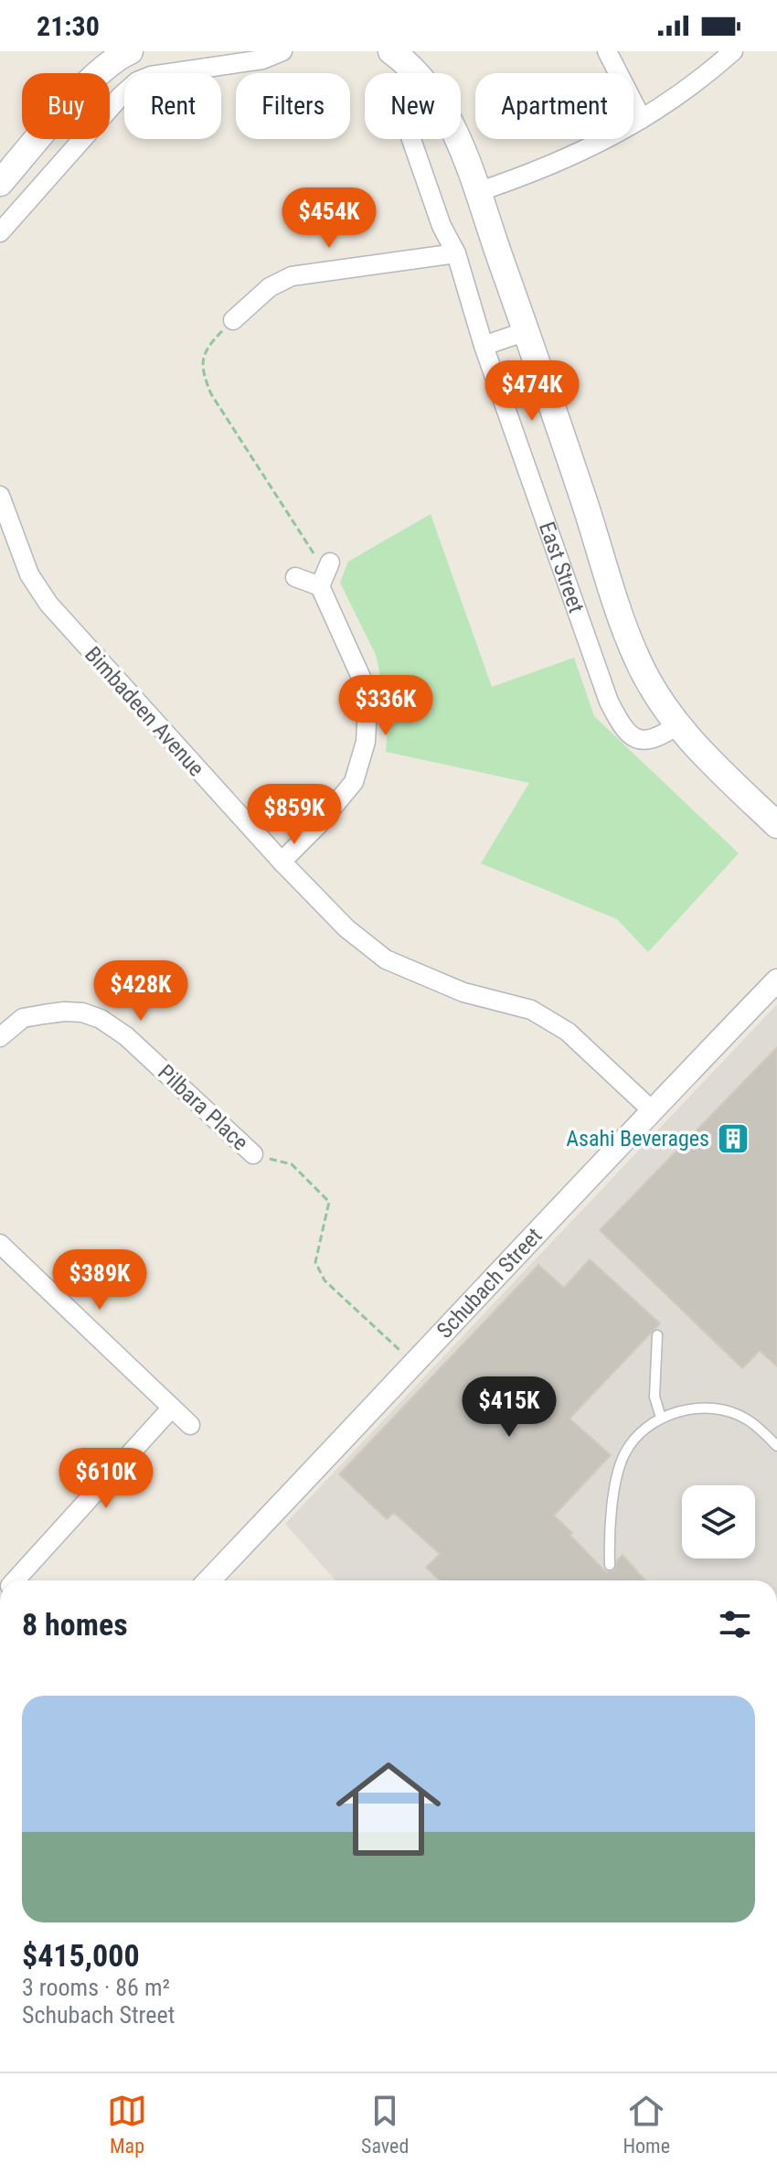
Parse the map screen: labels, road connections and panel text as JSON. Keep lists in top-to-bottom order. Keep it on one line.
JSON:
{"streets":{"main road":["East Street"],"street":["Bimbadeen Avenue","Pilbara Place","Schubach Street"]},"crossings":[["Bimbadeen Avenue","Schubach Street"]],"places":{"building":["Asahi Beverages"]},"page":{"status":"21:30","chip":["Buy","Rent","Filters","New","Apartment"],"price":["$454K","$474K","$336K","$859K","$428K","$389K","$415K","$610K"],"heading":"8 homes","list":[{"name":"$415,000","note":"3 rooms · 86 m² · Schubach Street"}],"tabs":["Map","Saved","Home"]}}
